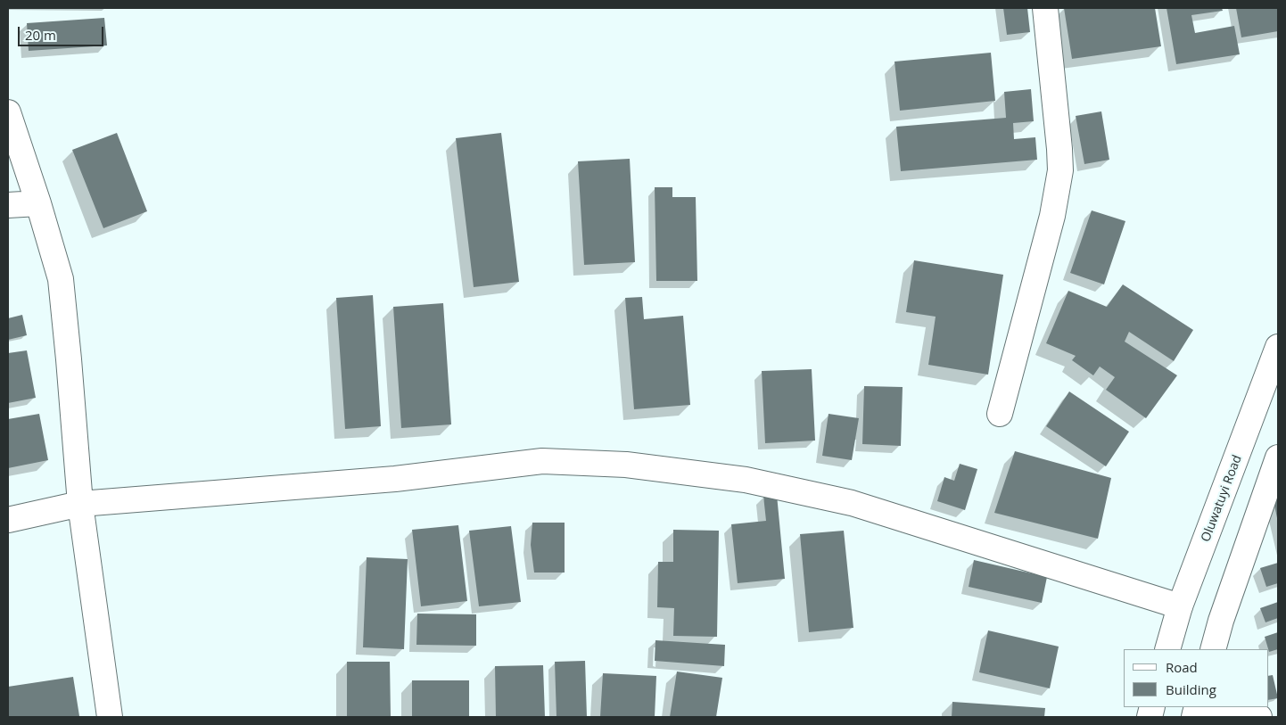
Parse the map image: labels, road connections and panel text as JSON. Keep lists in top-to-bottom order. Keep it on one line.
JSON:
{"streets":{"street":["Oluwatuyi Road"]},"legend":["Road","Building"],"scale_bar":"20 m"}
